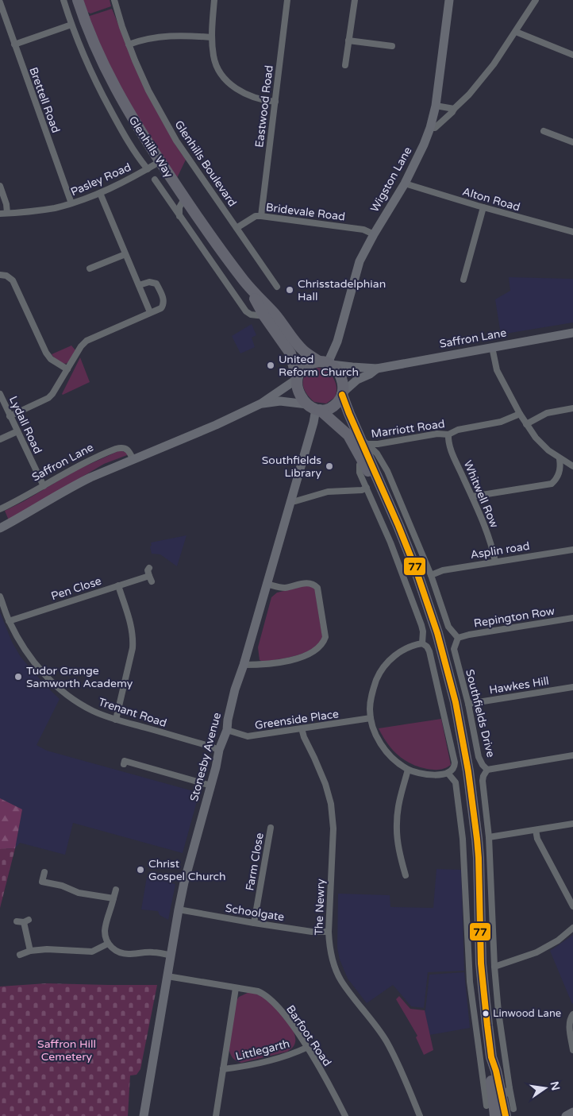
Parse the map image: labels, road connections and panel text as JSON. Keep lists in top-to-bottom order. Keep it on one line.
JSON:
{"streets":{"highway":["Glenhills Way"],"main road":["Wigston Lane","Saffron Lane","Stonesby Avenue"],"street":["Brettell Road","Eastwood Road","Glenhills Boulevard","Pasley Road","Alton Road","Bridevale Road","Lydall Road","Marriott Road","Whitwell Row","Asplin road","Pen Close","Repington Row","Hawkes Hill","Trenant Road","Southfields Drive","Greenside Place","Farm Close","The Newry","Schoolgate","Barfoot Road","Littlegarth"]},"crossings":[["Brettell Road","Pasley Road"],["Eastwood Road","Bridevale Road"],["Glenhills Way","Pasley Road"],["Glenhills Way","Wigston Lane"],["Glenhills Way","Saffron Lane"],["Glenhills Way","Stonesby Avenue"],["Glenhills Boulevard","Bridevale Road"],["Wigston Lane","Alton Road"],["Wigston Lane","Bridevale Road"],["Wigston Lane","Saffron Lane"],["Wigston Lane","Stonesby Avenue"],["Saffron Lane","Lydall Road"],["Saffron Lane","Stonesby Avenue"],["Marriott Road","Whitwell Row"],["Whitwell Row","Asplin road"],["Pen Close","Trenant Road"],["Repington Row","Southfields Drive"],["Hawkes Hill","Southfields Drive"],["Trenant Road","Stonesby Avenue"],["Greenside Place","Stonesby Avenue"],["Greenside Place","The Newry"],["Stonesby Avenue","Schoolgate"],["Stonesby Avenue","Barfoot Road"],["Farm Close","Schoolgate"],["The Newry","Schoolgate"],["Barfoot Road","Littlegarth"]],"parks":["Saffron Hill Cemetery"],"places":["Chrisstadelphian Hall","United Reform Church","Southfields Library","Tudor Grange Samworth Academy","Christ Gospel Church","Linwood Lane"],"lines":["transit line 77"],"north":"right"}
